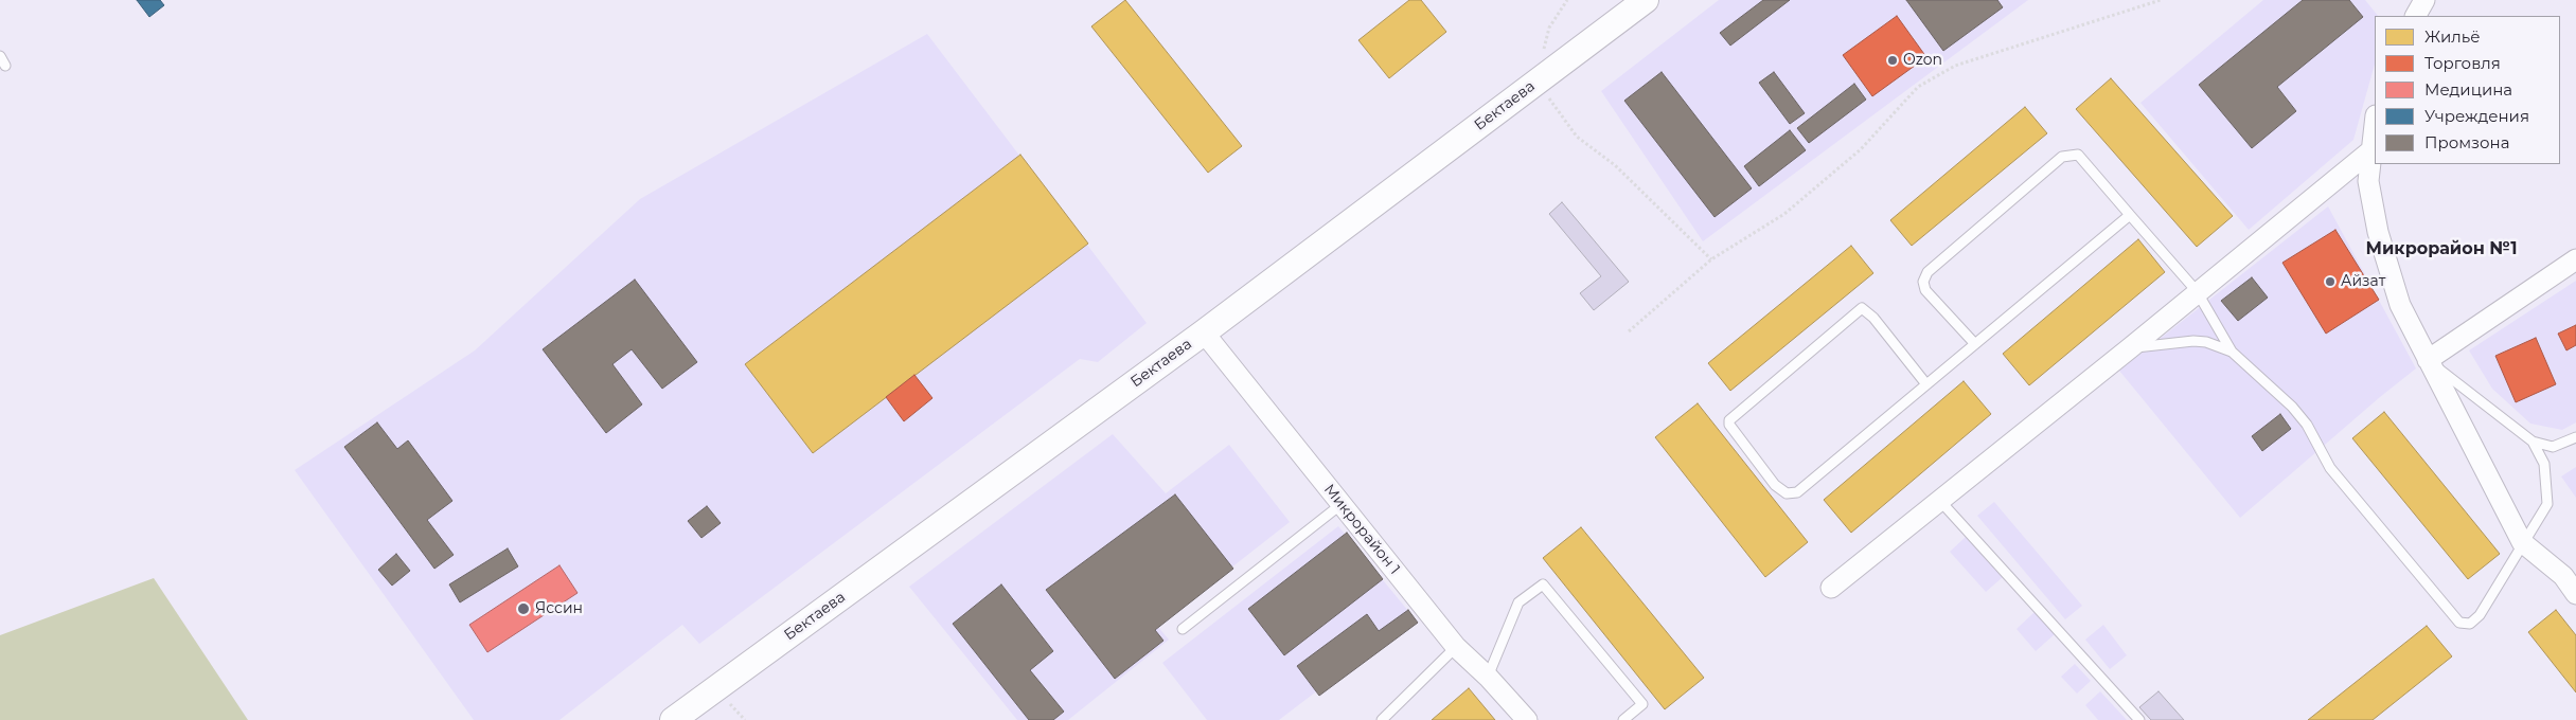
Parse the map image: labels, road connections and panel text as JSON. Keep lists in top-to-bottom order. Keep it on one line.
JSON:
{"streets":{"street":["Бектаева","Микрорайон 1"]},"crossings":[["Бектаева","Микрорайон 1"]],"districts":["Микрорайон №1"],"places":["Ozon","Айзат","Яссин"],"legend":["Жильё","Торговля","Медицина","Учреждения","Промзона"]}
